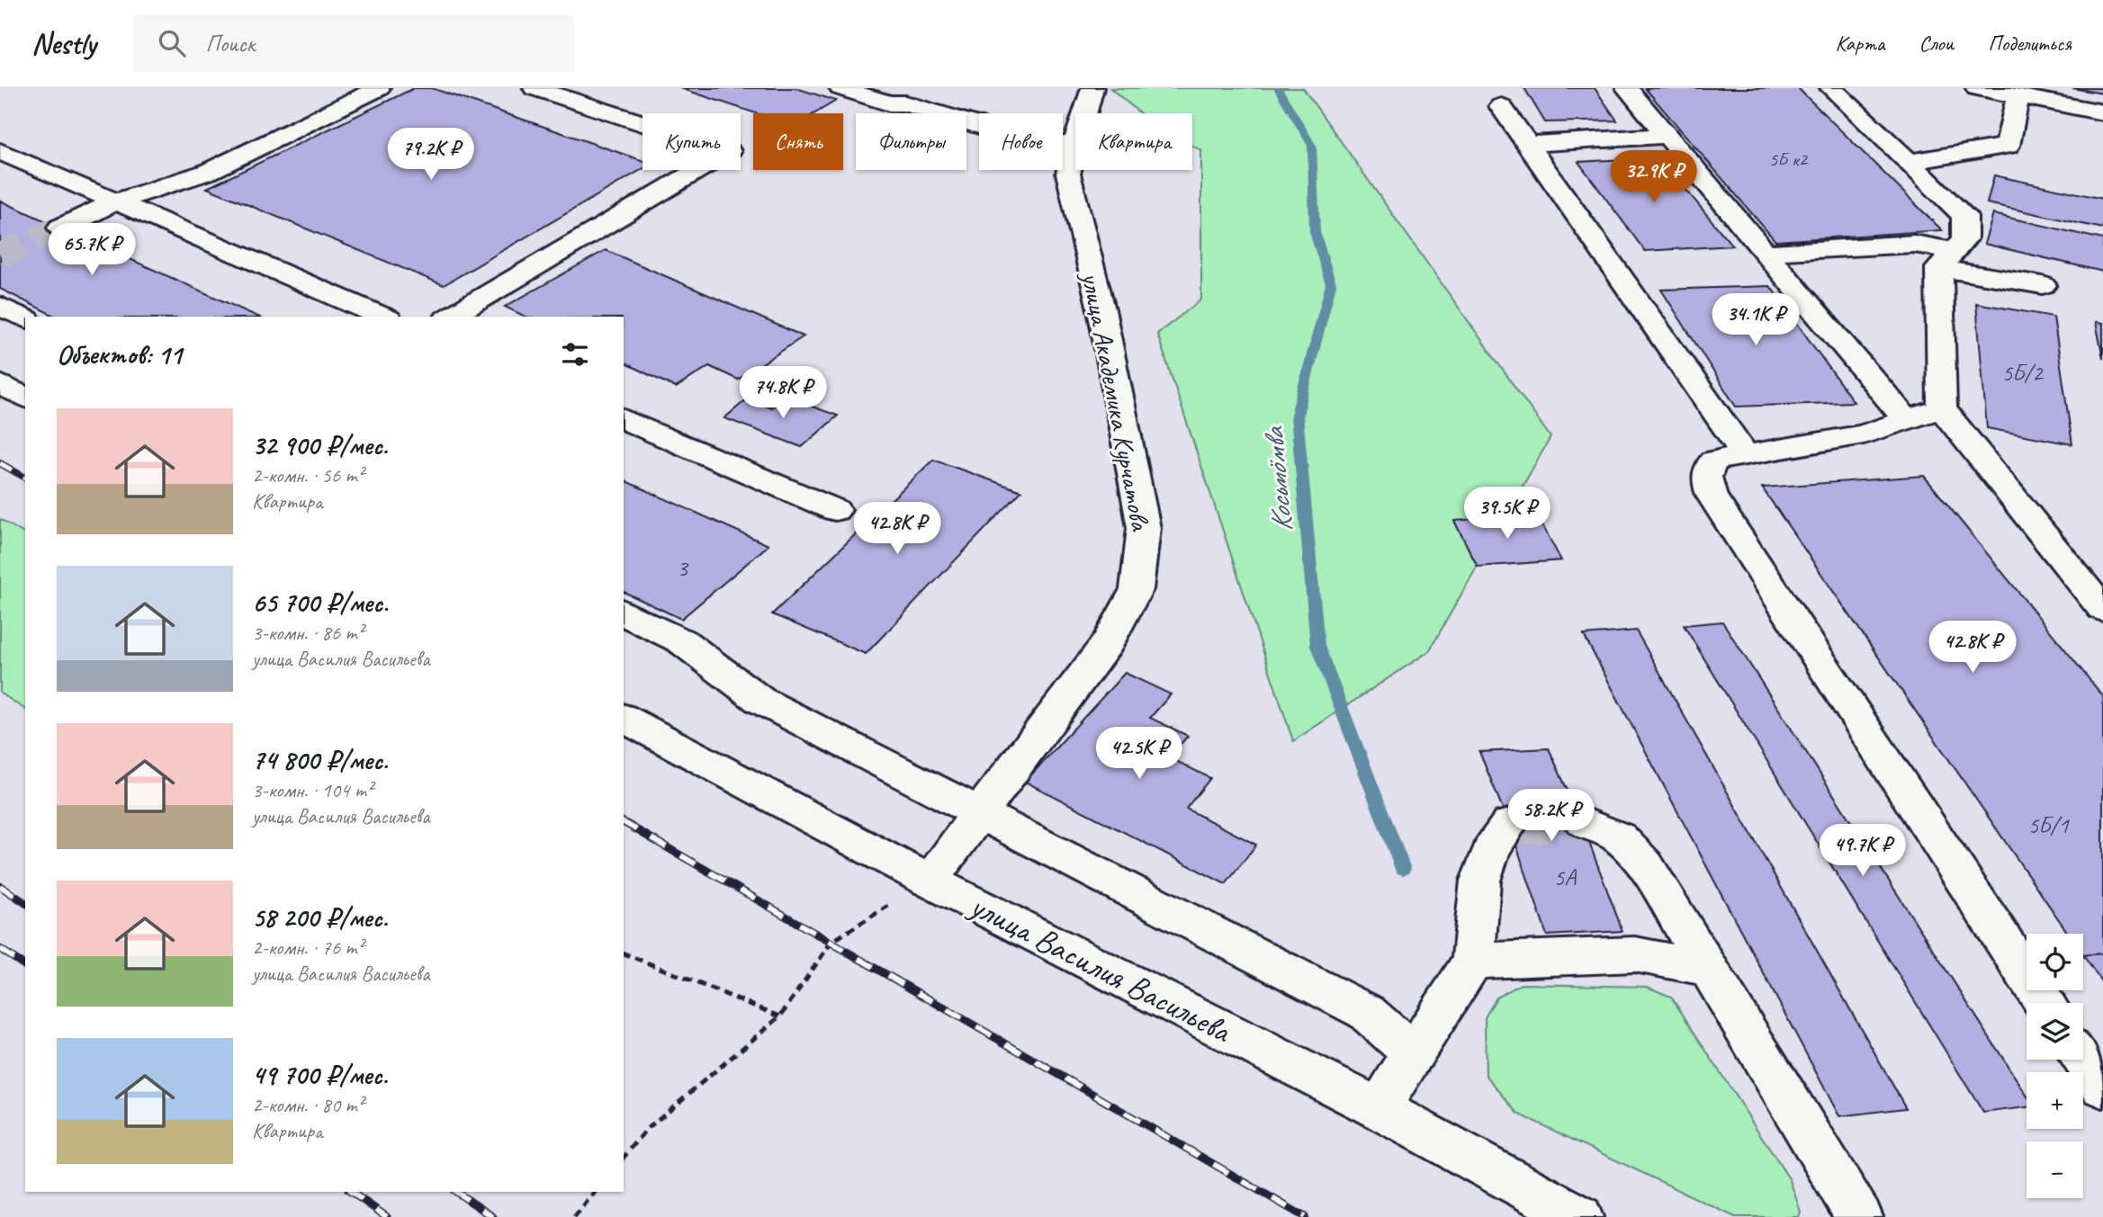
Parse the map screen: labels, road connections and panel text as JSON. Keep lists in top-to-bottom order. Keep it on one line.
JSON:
{"streets":{"main road":["улица Академика Курчатова","улица Василия Васильева"]},"crossings":[["улица Академика Курчатова","улица Василия Васильева"]],"water":["Косьмӧмва"],"house_numbers":["5Б к2","5Б/2","3","5Б/1","5А"],"page":{"header":"Nestly","search":"Поиск","nav":["Карта","Слои","Поделиться"],"chip":["Купить","Снять","Фильтры","Новое","Квартира"],"price":["79.2K ₽","32.9K ₽","65.7K ₽","34.1K ₽","74.8K ₽","39.5K ₽","42.8K ₽","42.8K ₽","42.5K ₽","58.2K ₽","49.7K ₽"],"heading":"Объектов: 11","list":[{"name":"32 900 ₽/мес.","note":"2-комн. · 56 m² · Квартира"},{"name":"65 700 ₽/мес.","note":"3-комн. · 86 m² · улица Василия Васильева"},{"name":"74 800 ₽/мес.","note":"3-комн. · 104 m² · улица Василия Васильева"},{"name":"58 200 ₽/мес.","note":"2-комн. · 76 m² · улица Василия Васильева"},{"name":"49 700 ₽/мес.","note":"2-комн. · 80 m² · Квартира"}],"map_buttons":["+","−"]}}
